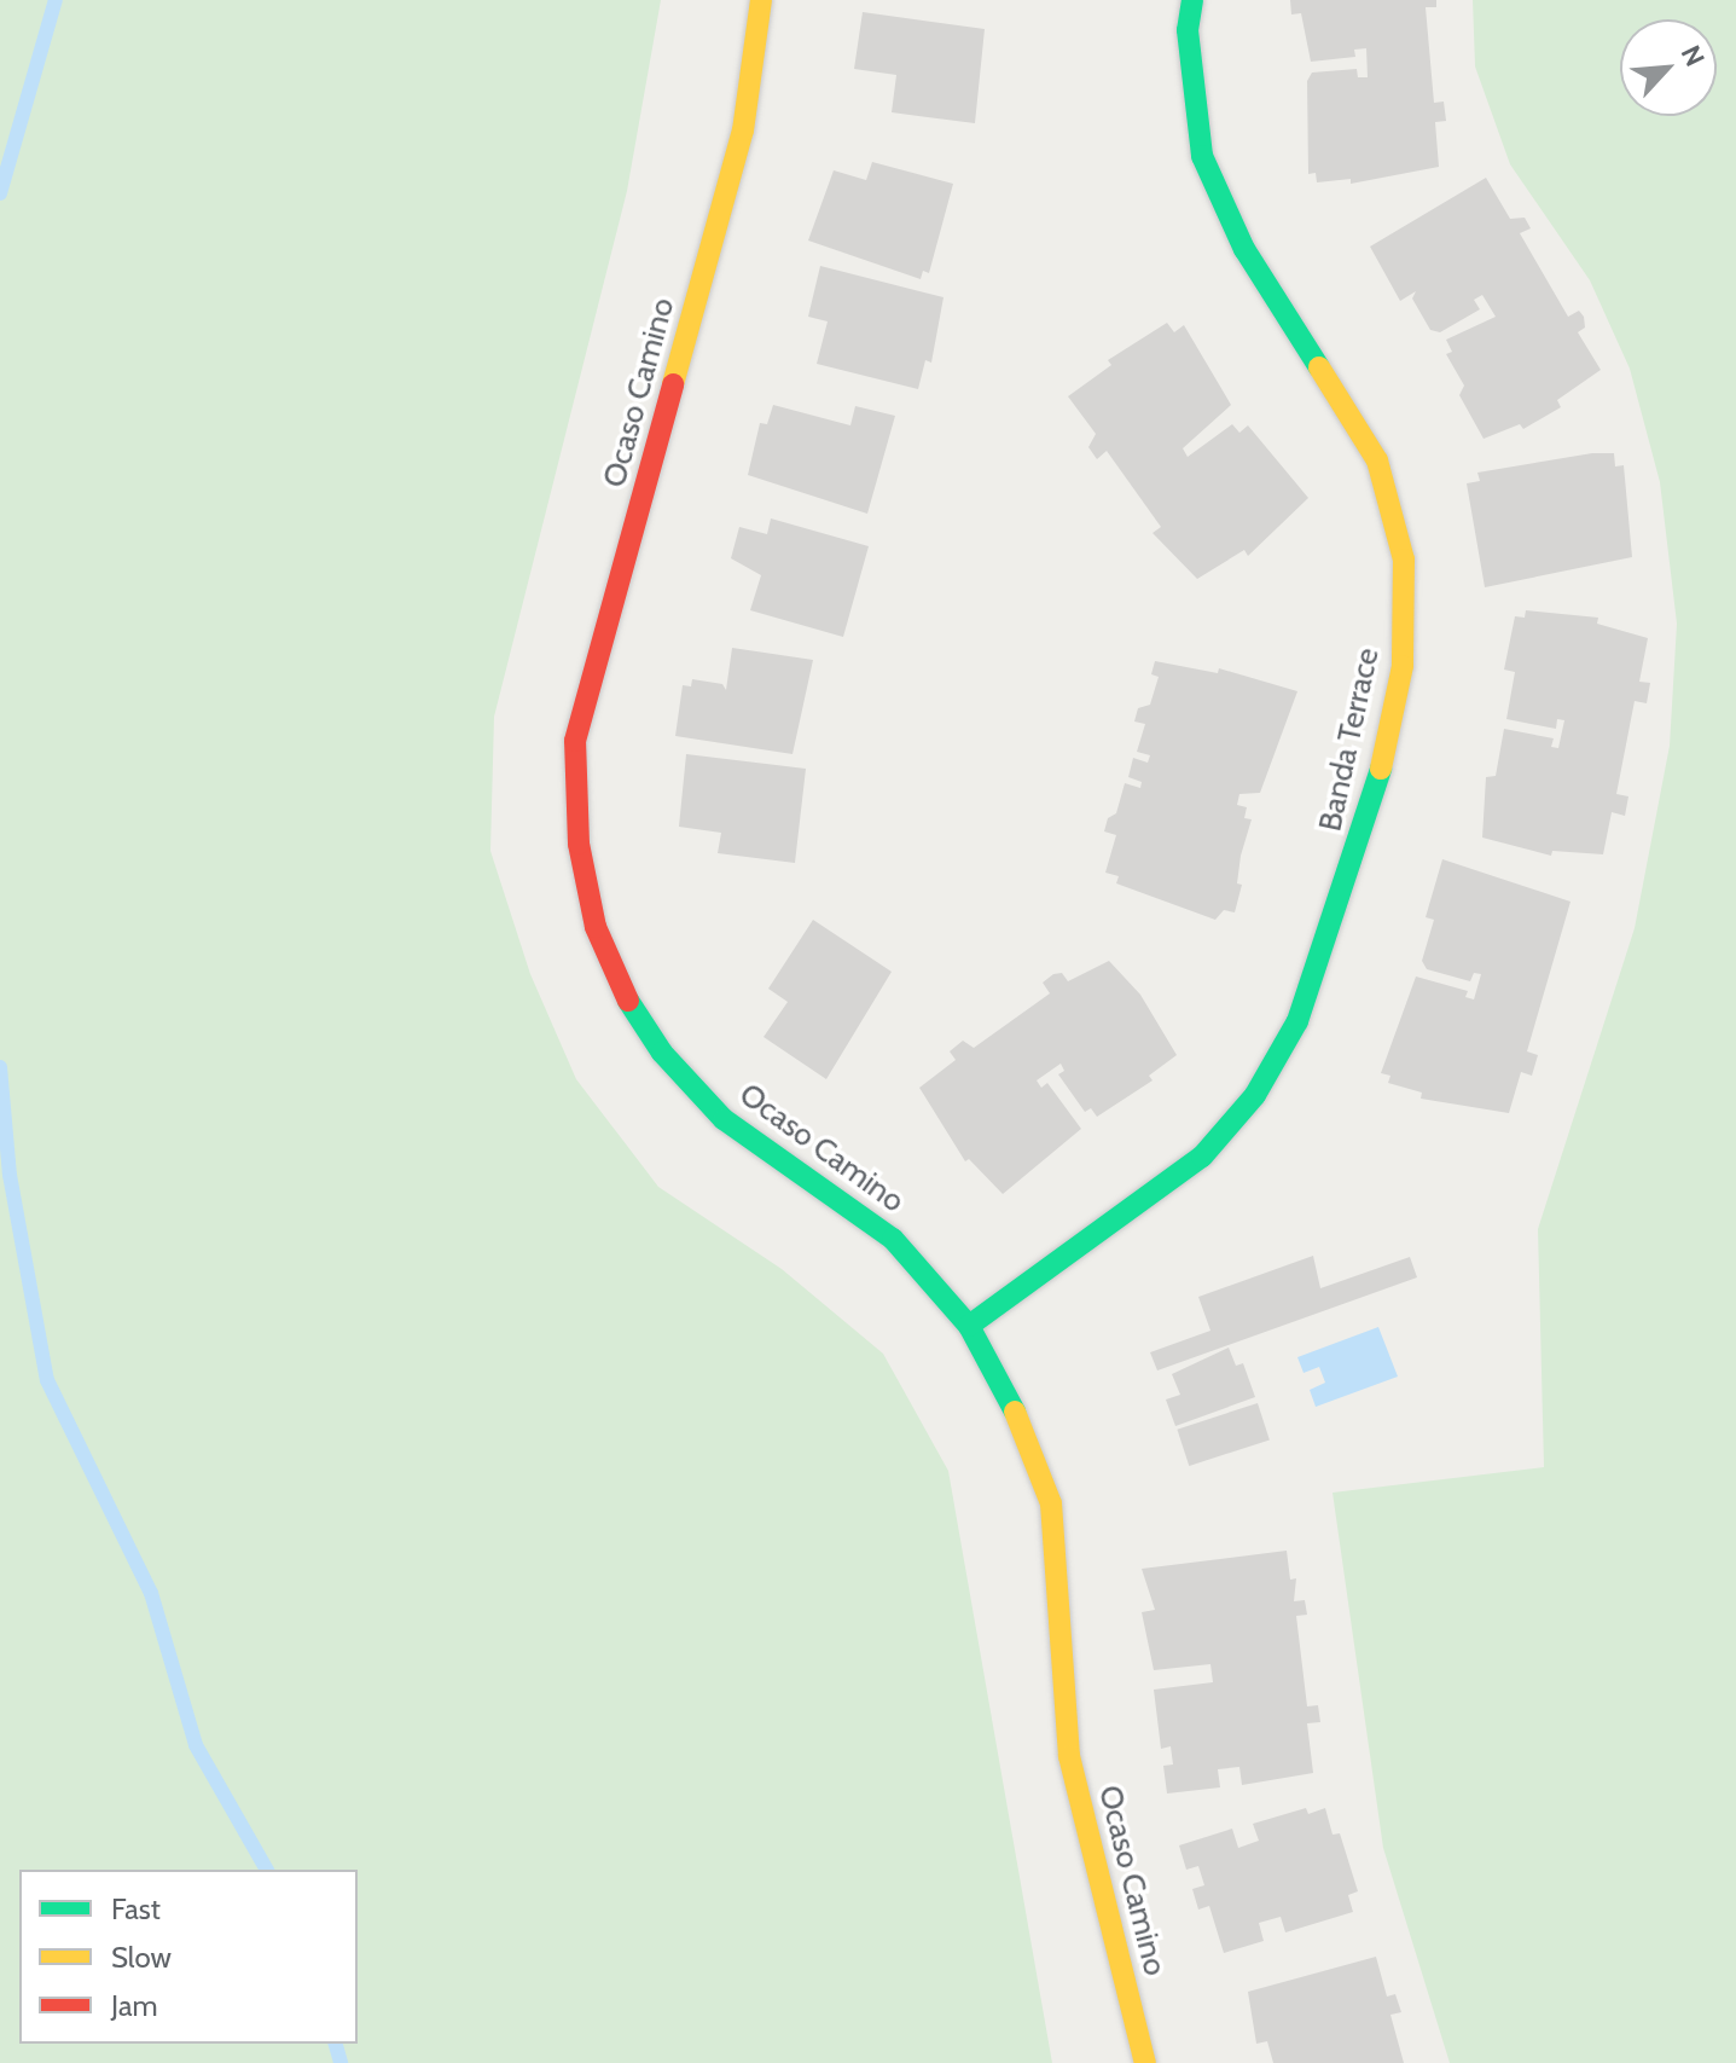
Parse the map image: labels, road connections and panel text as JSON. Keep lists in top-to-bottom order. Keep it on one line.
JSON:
{"streets":{"street":["Ocaso Camino","Banda Terrace"]},"crossings":[["Ocaso Camino","Banda Terrace"]],"legend":["Fast","Slow","Jam"],"north":"top right"}
